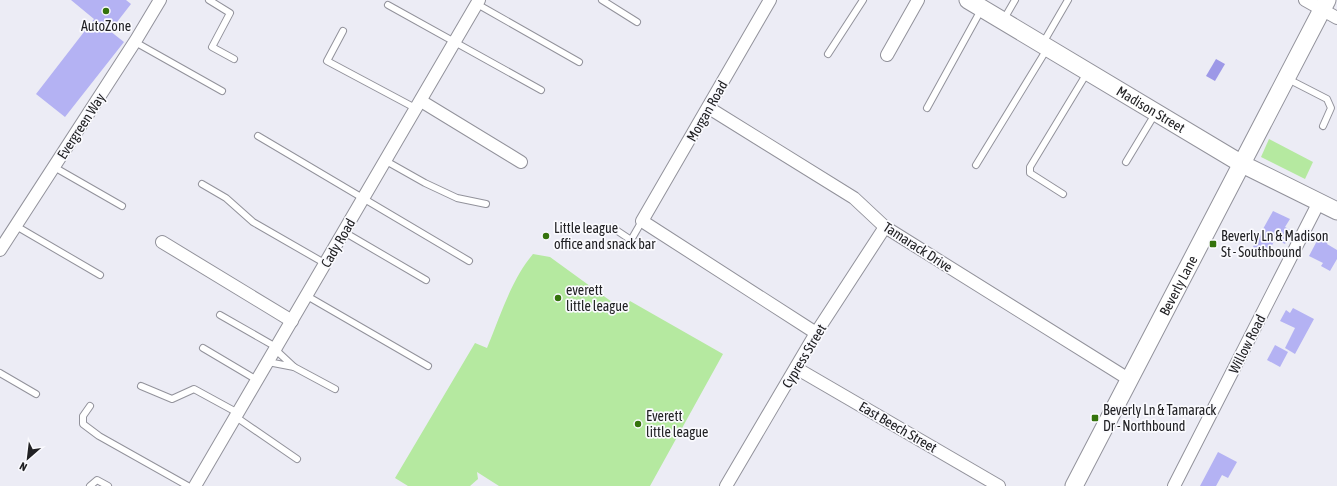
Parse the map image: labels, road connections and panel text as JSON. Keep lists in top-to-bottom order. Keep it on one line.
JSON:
{"streets":{"street":["Madison Street","Morgan Road","Evergreen Way","Cady Road","Tamarack Drive","Beverly Lane","Willow Road","Cypress Street","East Beech Street"]},"crossings":[["Madison Street","Beverly Lane"],["Madison Street","Willow Road"],["Morgan Road","Tamarack Drive"],["Tamarack Drive","Beverly Lane"],["Tamarack Drive","Cypress Street"],["Cypress Street","East Beech Street"]],"places":{"other":["AutoZone","Little league office and snack bar","everett little league","Everett little league"],"transit":["Beverly Ln & Madison St - Southbound","Beverly Ln & Tamarack Dr - Northbound"]},"north":"bottom left"}
